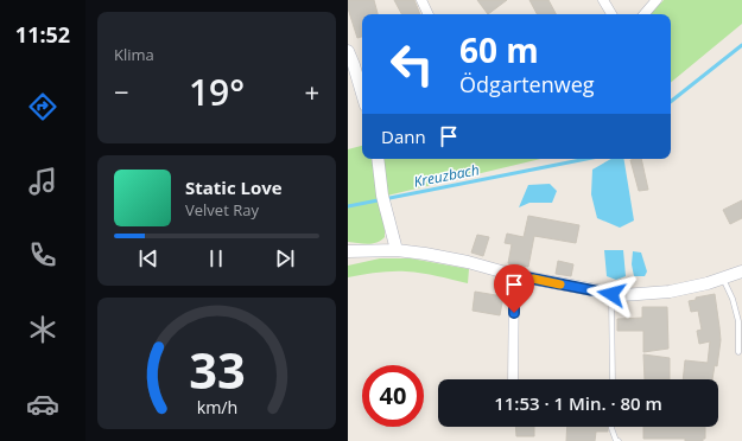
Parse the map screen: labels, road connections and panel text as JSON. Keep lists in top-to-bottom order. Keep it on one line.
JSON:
{"water":["Kreuzbach"],"page":{"tabs":"11:52","tile":"Klima","turn":["60 m","Ödgartenweg"],"heat":["−","19°","+"],"then":"Dann","song":["Static Love","Velvet Ray"],"limit":"40","trip":"11:53 · 1 Min. · 80 m","gauge":["33","km/h"]}}
